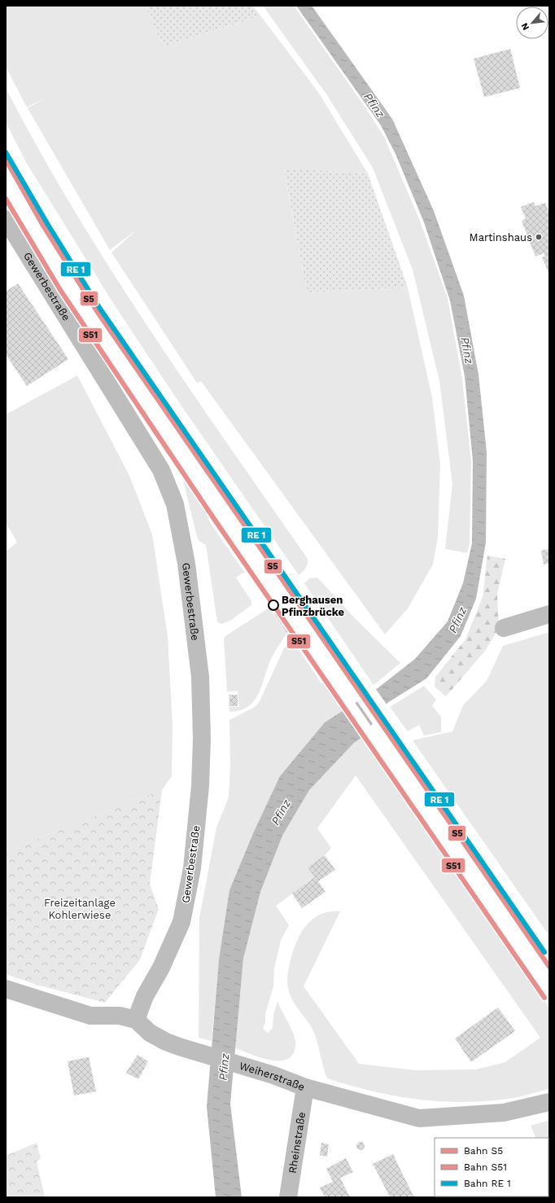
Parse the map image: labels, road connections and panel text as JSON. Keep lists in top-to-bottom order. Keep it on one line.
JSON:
{"streets":{"street":["Gewerbestraße","Weiherstraße","Rheinstraße"]},"crossings":[["Gewerbestraße","Weiherstraße"],["Weiherstraße","Rheinstraße"]],"water":["Pfinz"],"parks":["Freizeitanlage Kohlerwiese"],"places":["Martinshaus","Berghausen Pfinzbrücke"],"lines":["rail line S5","rail line S51"],"legend":["Bahn S5","Bahn S51","Bahn RE 1"],"north":"bottom left"}
